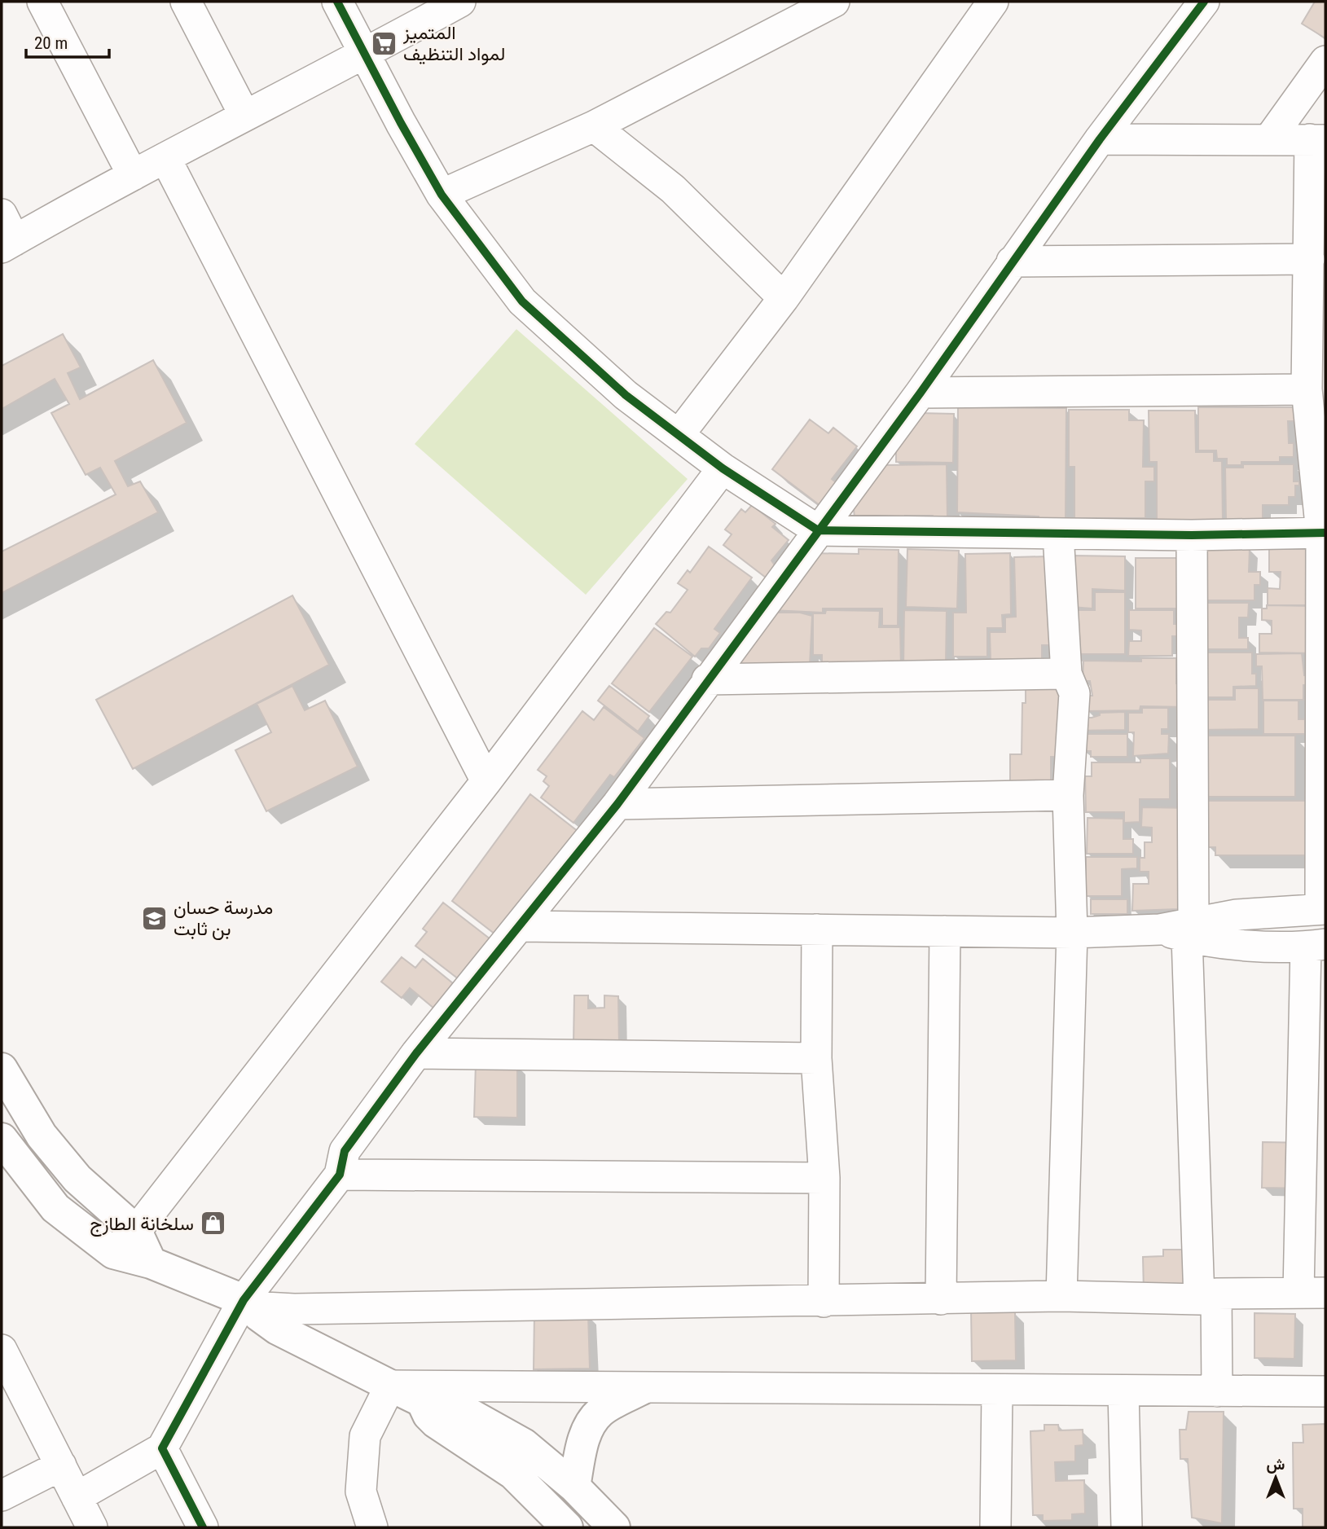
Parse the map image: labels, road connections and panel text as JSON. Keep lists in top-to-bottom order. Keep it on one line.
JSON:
{"places":{"supermarket":["المتميز لمواد التنظيف"],"school or university":["مدرسة حسان بن ثابت"],"shop":["سلخانة الطازج"]},"scale_bar":"20 m","north":"top"}
